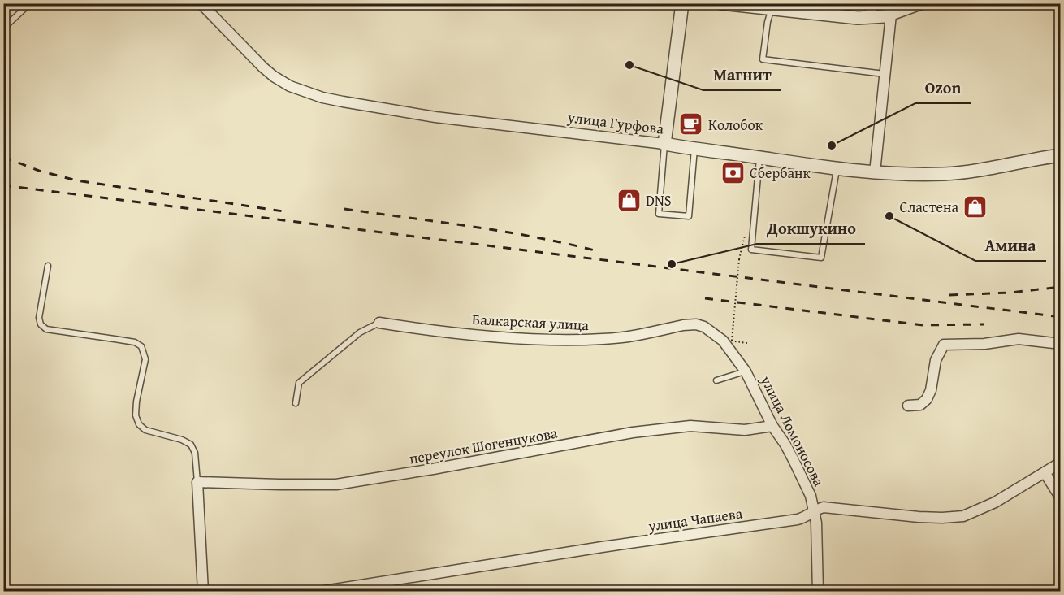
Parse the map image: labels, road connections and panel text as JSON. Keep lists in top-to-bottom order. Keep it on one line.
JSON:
{"streets":{"street":["улица Гурфова","Балкарская улица","улица Ломоносова","переулок Шогенцукова","улица Чапаева"]},"crossings":[["Балкарская улица","улица Ломоносова"],["улица Ломоносова","переулок Шогенцукова"],["улица Ломоносова","улица Чапаева"]],"places":{"other":["Магнит","Ozon","Амина","Докшукино"],"cafe":["Колобок"],"bank":["Сбербанк"],"shop":["DNS","Сластена"]}}
